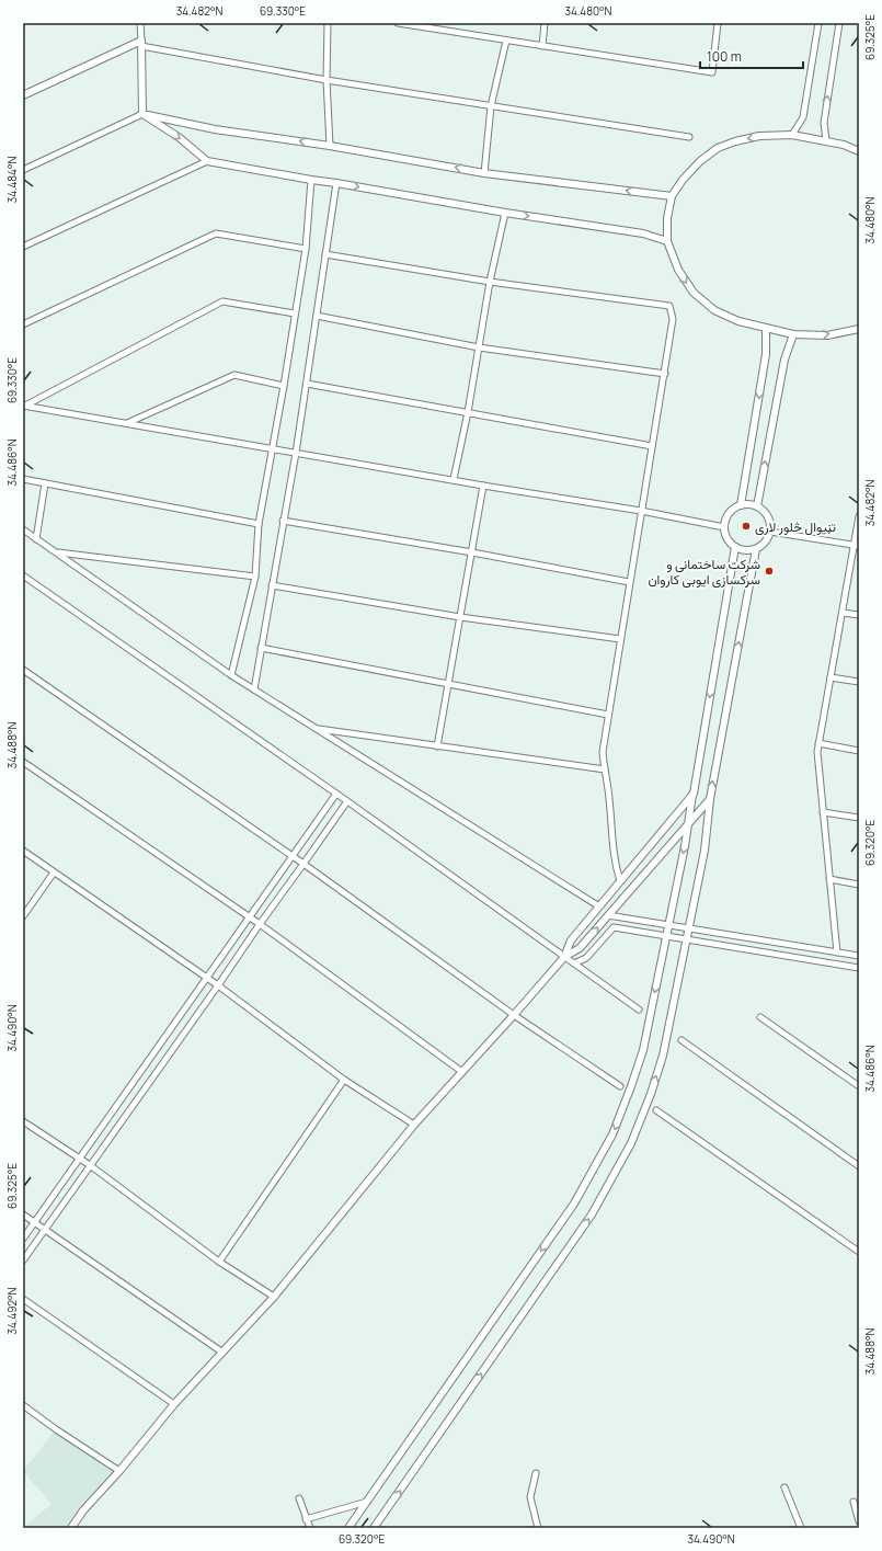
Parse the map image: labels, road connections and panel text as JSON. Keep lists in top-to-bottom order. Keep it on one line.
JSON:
{"places":["تڼیوال څلور لاری","شرکت ساختمانی و سرکسازی ایوبی کاروان"],"scale_bar":"100 m","coordinates":["34.482°N","69.330°E","34.480°N","69.325°E","34.484°N","34.486°N","34.488°N","69.320°E","34.490°N","34.492°N"]}
